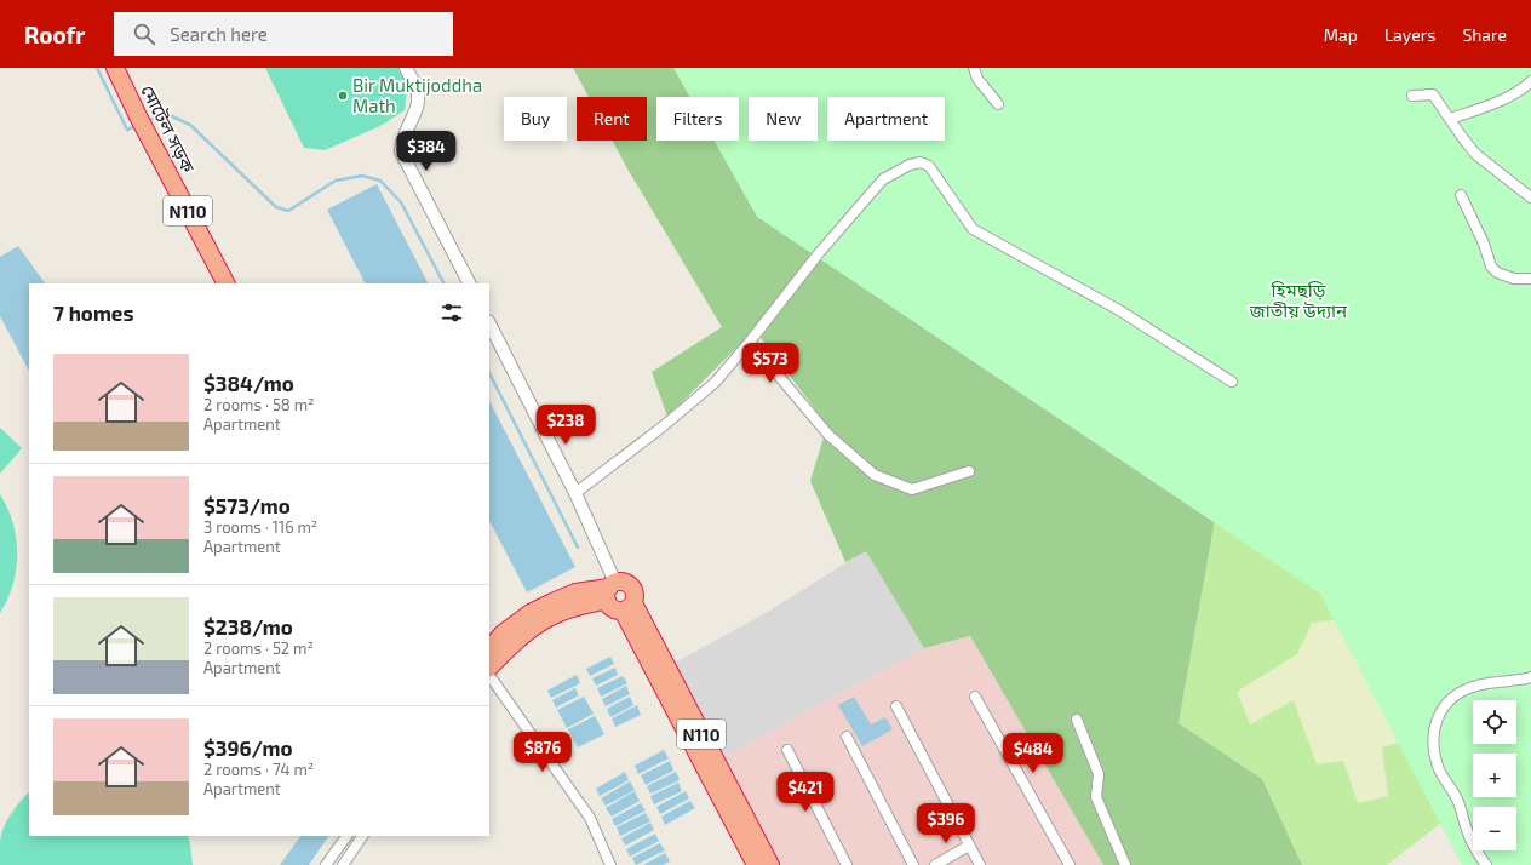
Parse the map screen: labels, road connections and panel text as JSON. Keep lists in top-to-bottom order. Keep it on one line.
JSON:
{"streets":{"highway":["মোটেল সড়ক","N110"]},"parks":["হিমছড়ি জাতীয় উদ্যান"],"places":["Bir Muktijoddha Math"],"page":{"header":"Roofr","search":"Search here","nav":["Map","Layers","Share"],"chip":["Buy","Rent","Filters","New","Apartment"],"price":["$384","$573","$238","$876","$484","$421","$396"],"heading":"7 homes","list":[{"name":"$384/mo","note":"2 rooms · 58 m² · Apartment"},{"name":"$573/mo","note":"3 rooms · 116 m² · Apartment"},{"name":"$238/mo","note":"2 rooms · 52 m² · Apartment"},{"name":"$396/mo","note":"2 rooms · 74 m² · Apartment"}],"map_buttons":["+","−"]}}
